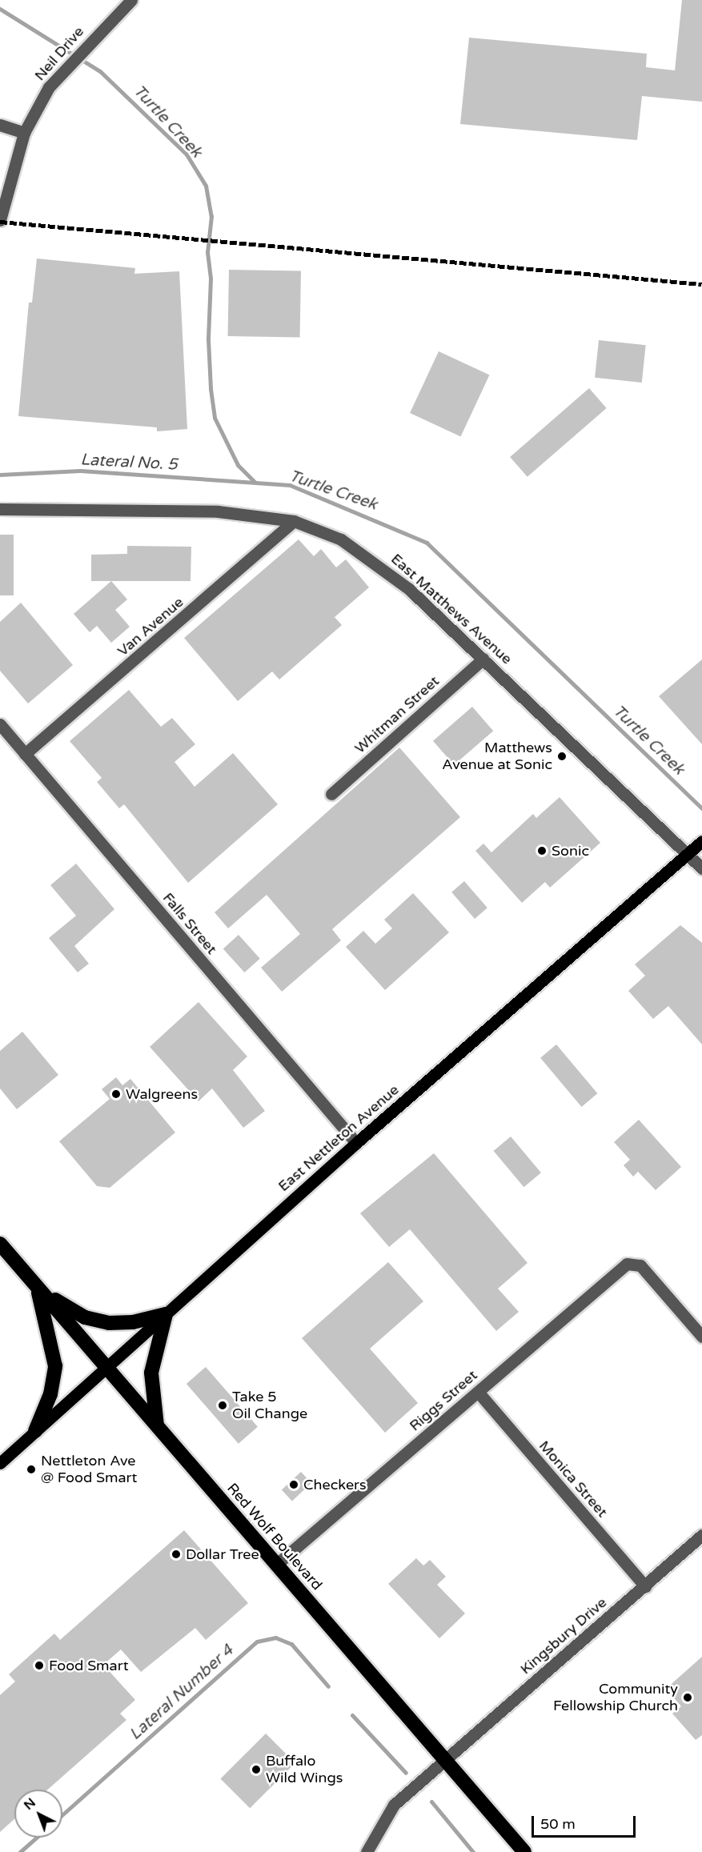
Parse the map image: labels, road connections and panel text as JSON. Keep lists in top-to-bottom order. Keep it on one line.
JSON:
{"streets":{"highway":["Red Wolf Boulevard"],"main road":["East Nettleton Avenue"],"street":["Neil Drive","East Matthews Avenue","Van Avenue","Whitman Street","Falls Street","Riggs Street","Monica Street","Kingsbury Drive"]},"crossings":[["East Matthews Avenue","Van Avenue"],["East Matthews Avenue","Whitman Street"],["East Matthews Avenue","East Nettleton Avenue"],["Van Avenue","Falls Street"],["Falls Street","East Nettleton Avenue"],["East Nettleton Avenue","Red Wolf Boulevard"],["Riggs Street","Monica Street"],["Riggs Street","Red Wolf Boulevard"],["Monica Street","Kingsbury Drive"],["Red Wolf Boulevard","Kingsbury Drive"]],"water":["Turtle Creek","Lateral No. 5","Lateral Number 4"],"places":["Matthews Avenue at Sonic","Sonic","Walgreens","Take 5 Oil Change","Nettleton Ave @ Food Smart","Checkers","Dollar Tree","Food Smart","Community Fellowship Church","Buffalo Wild Wings"],"scale_bar":"50 m","north":"top left"}
